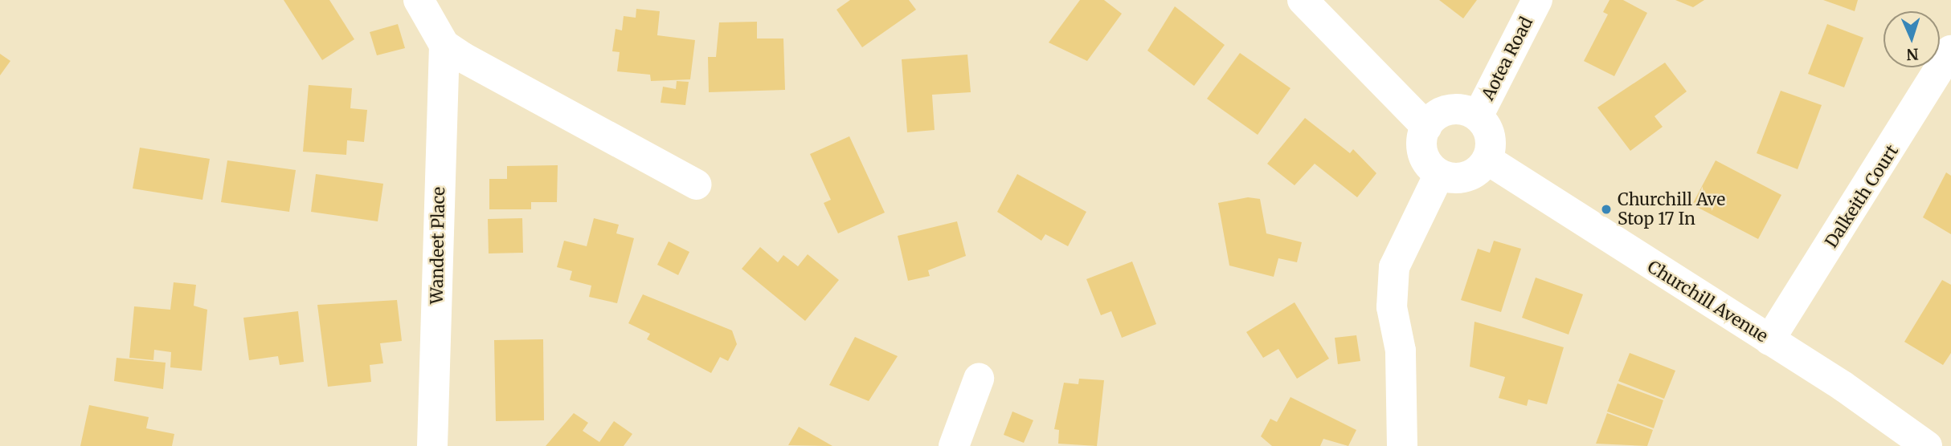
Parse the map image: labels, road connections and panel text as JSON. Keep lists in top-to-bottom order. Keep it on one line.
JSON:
{"streets":{"street":["Aotea Road","Dalkeith Court","Wandeet Place","Churchill Avenue"]},"crossings":[["Aotea Road","Churchill Avenue"],["Dalkeith Court","Churchill Avenue"]],"places":["Churchill Ave Stop 17 In"],"north":"bottom"}
